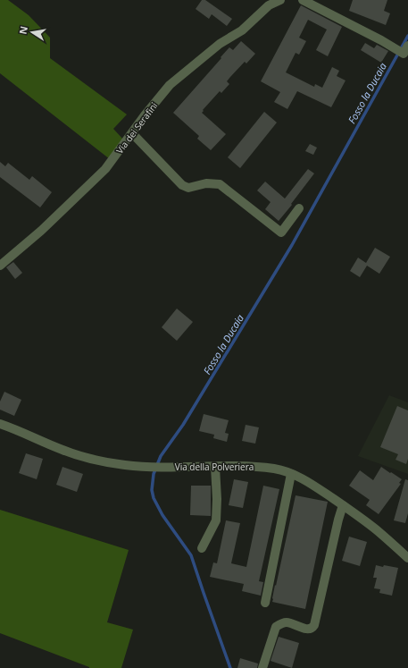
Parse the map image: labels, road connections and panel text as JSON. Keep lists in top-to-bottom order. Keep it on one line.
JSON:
{"streets":{"street":["Via dei Serafini","Via della Polveriera"]},"water":["Fosso la Ducaia"],"north":"left"}
